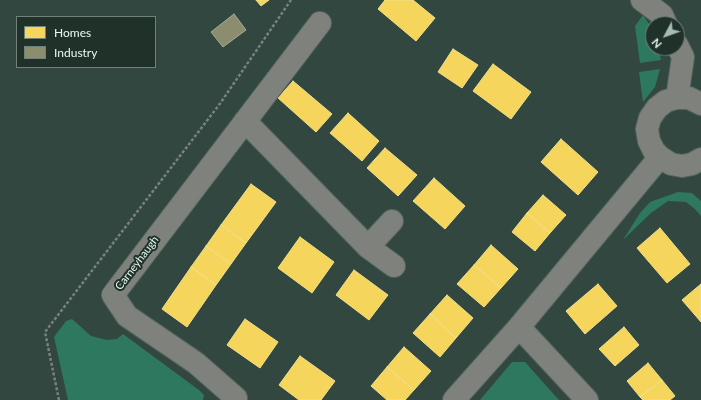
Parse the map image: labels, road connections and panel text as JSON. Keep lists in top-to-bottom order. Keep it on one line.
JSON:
{"streets":{"street":["Carneyhaugh"]},"legend":["Homes","Industry"],"north":"bottom left"}
